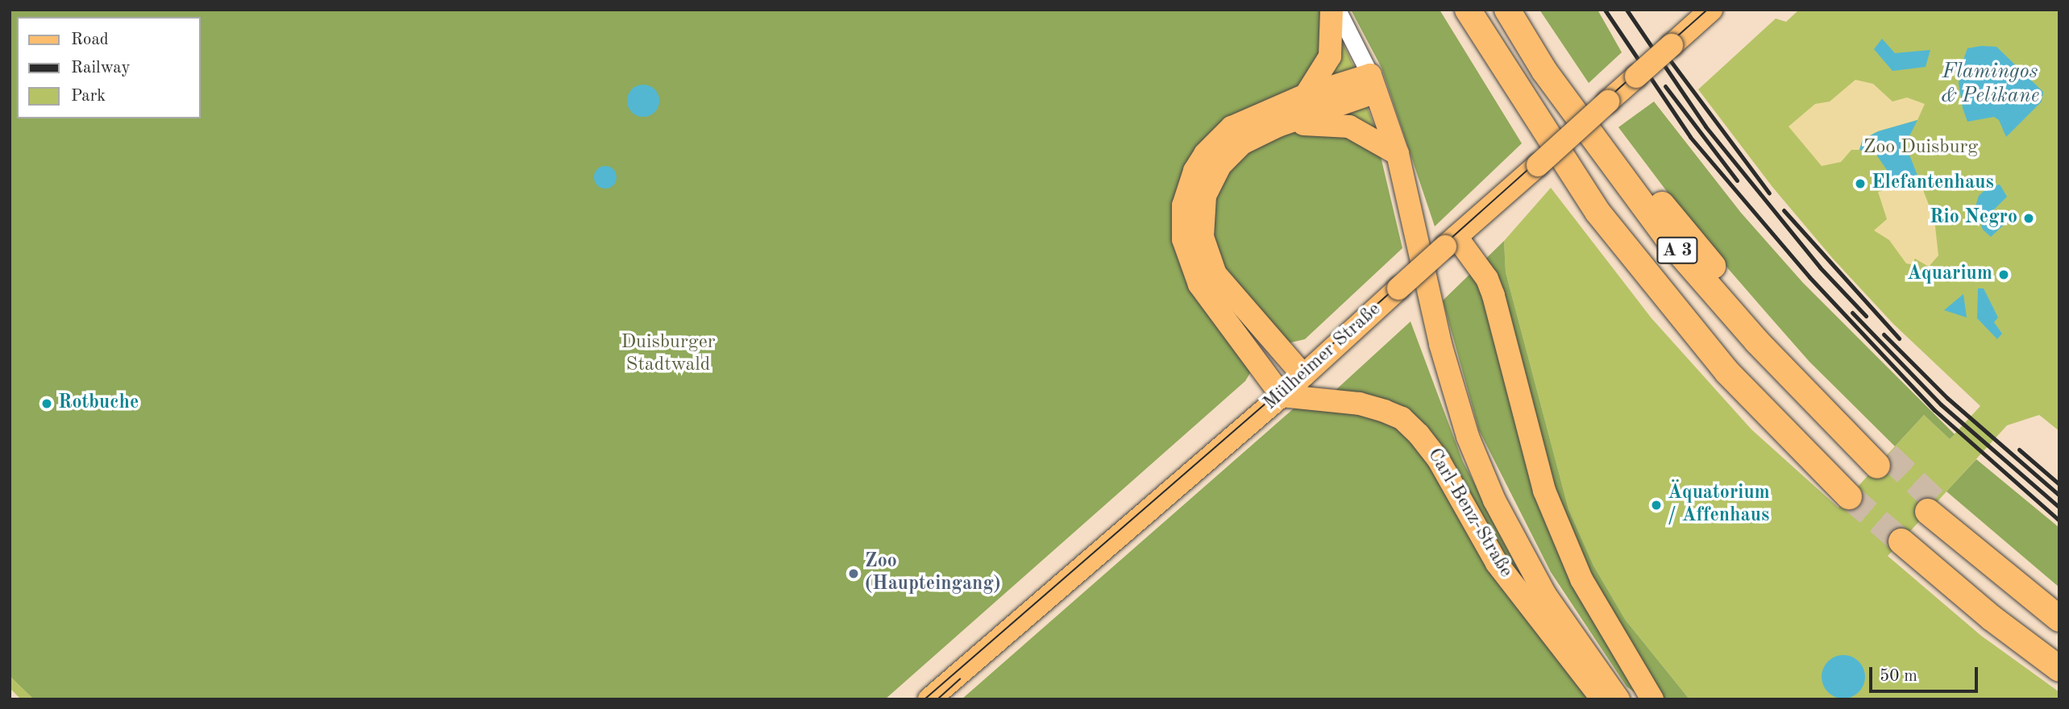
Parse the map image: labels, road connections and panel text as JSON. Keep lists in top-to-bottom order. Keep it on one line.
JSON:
{"streets":{"highway":["A 3"],"main road":["Mülheimer Straße","Carl-Benz-Straße"]},"crossings":[["Mülheimer Straße","Carl-Benz-Straße"]],"water":["Flamingos & Pelikane"],"parks":["Zoo Duisburg","Duisburger Stadtwald"],"places":["Elefantenhaus","Rio Negro","Aquarium","Rotbuche","Äquatorium / Affenhaus","Zoo (Haupteingang)"],"legend":["Road","Railway","Park"],"scale_bar":"50 m"}
